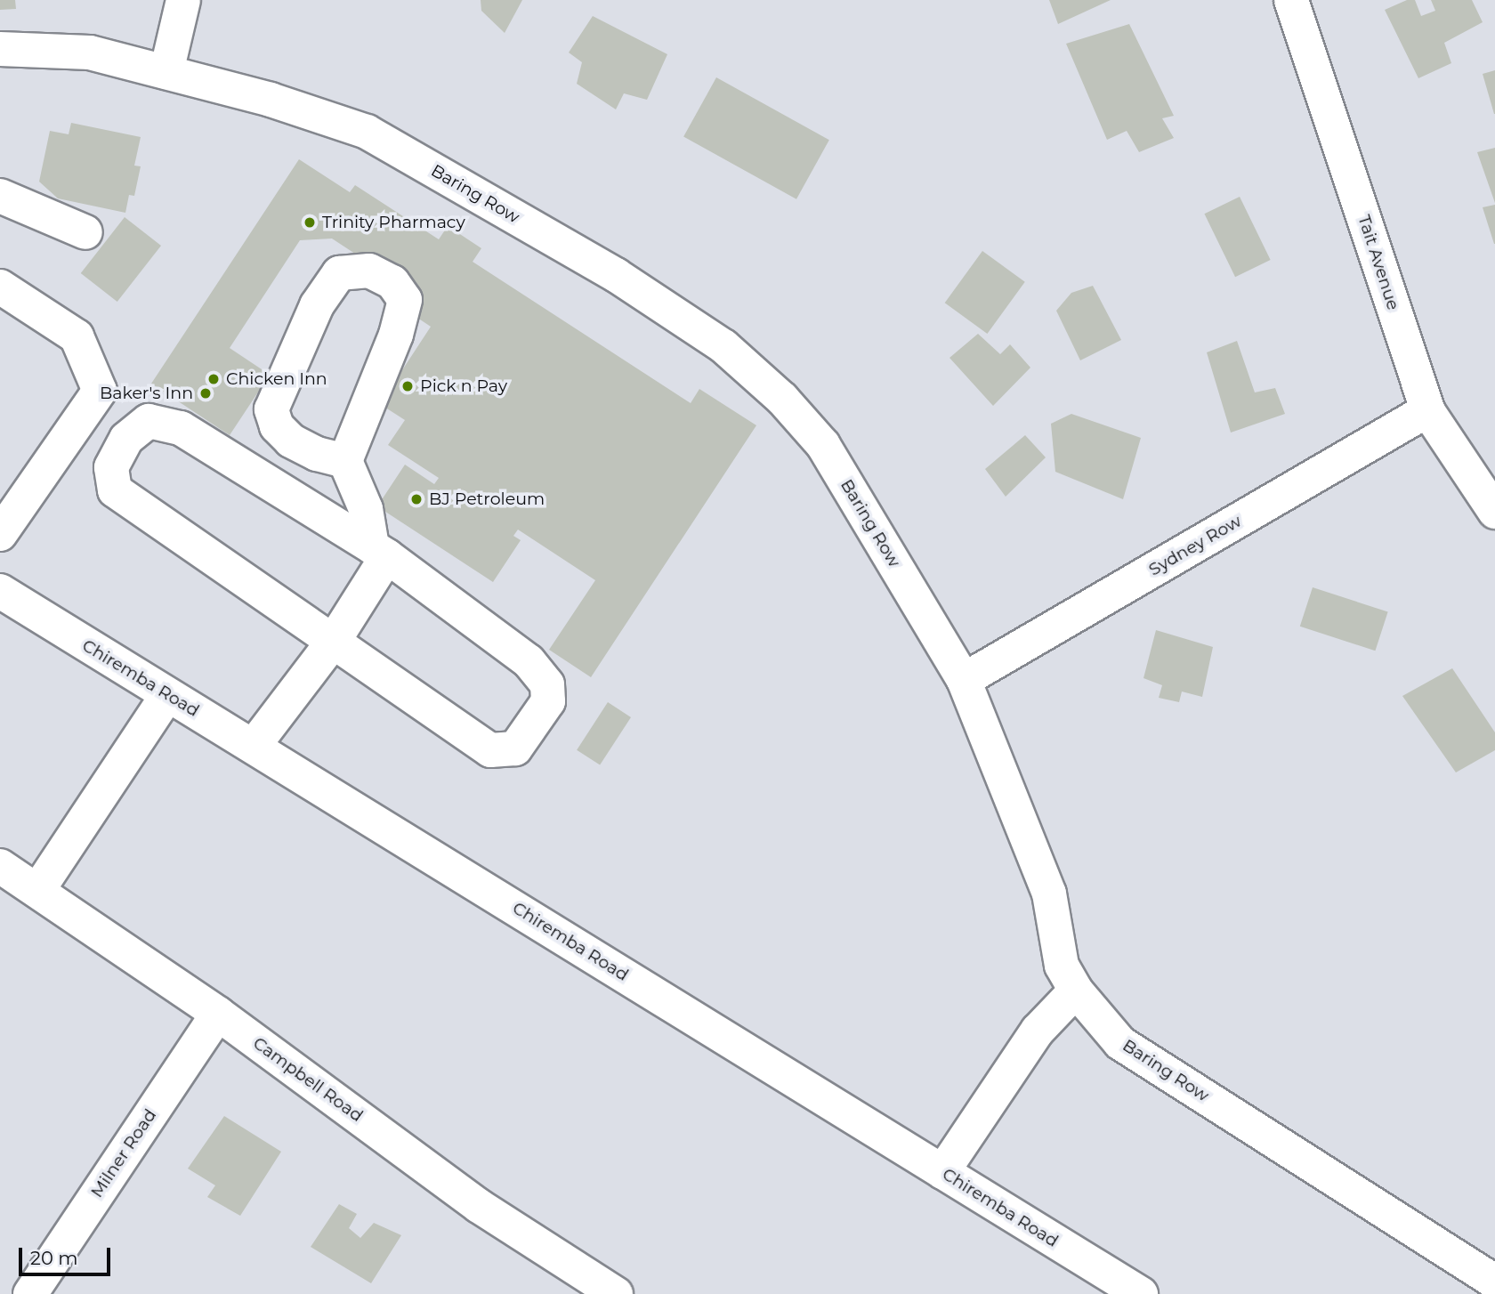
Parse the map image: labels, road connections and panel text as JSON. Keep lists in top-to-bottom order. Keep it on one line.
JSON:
{"streets":{"street":["Baring Row","Tait Avenue","Sydney Row","Chiremba Road","Campbell Road","Milner Road"]},"crossings":[["Baring Row","Sydney Row"],["Tait Avenue","Sydney Row"],["Campbell Road","Milner Road"]],"places":["Trinity Pharmacy","Chicken Inn","Pick n Pay","Baker's Inn","BJ Petroleum"],"scale_bar":"20 m"}
